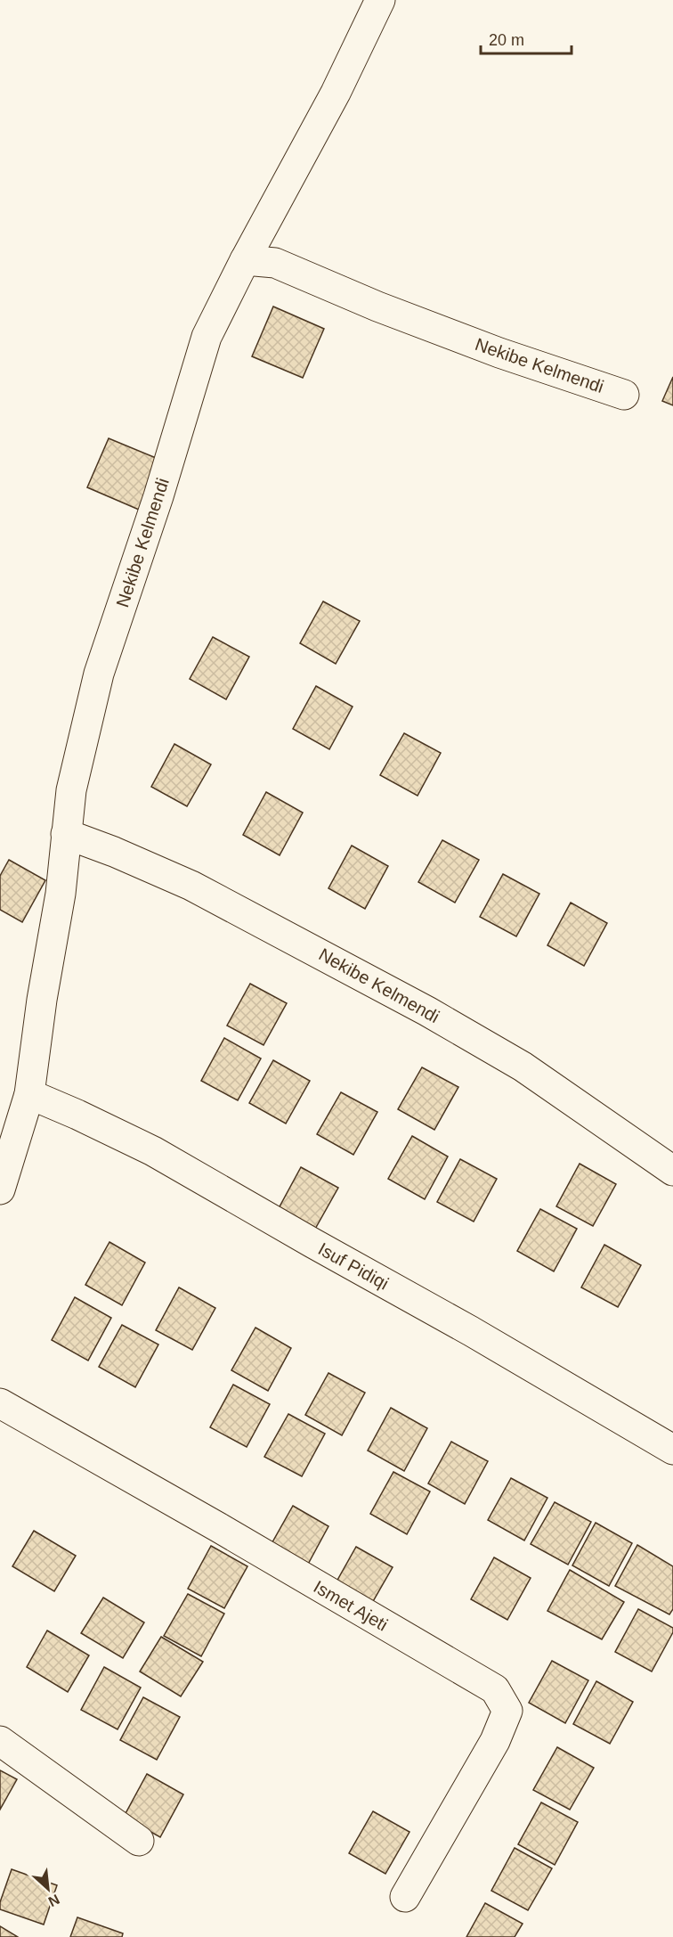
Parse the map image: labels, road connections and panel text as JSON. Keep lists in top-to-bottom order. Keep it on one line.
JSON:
{"streets":{"street":["Nekibe Kelmendi","Isuf Pidiqi","Ismet Ajeti"]},"crossings":[["Nekibe Kelmendi","Isuf Pidiqi"]],"scale_bar":"20 m","north":"bottom right"}
